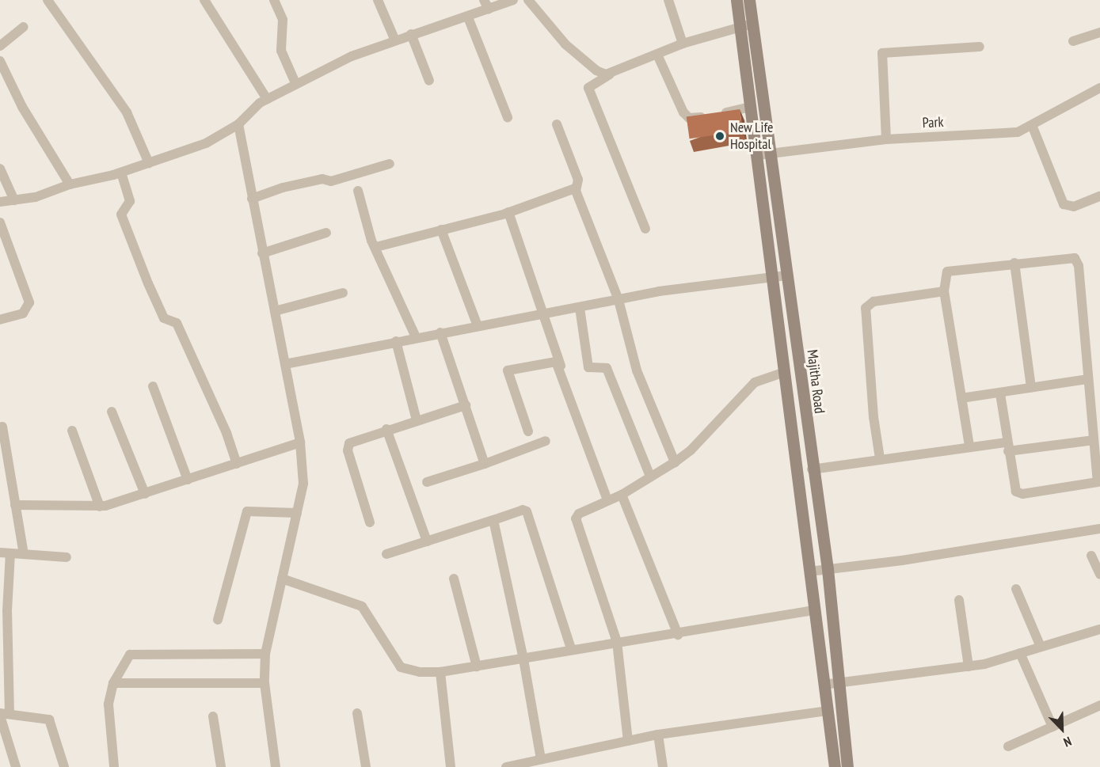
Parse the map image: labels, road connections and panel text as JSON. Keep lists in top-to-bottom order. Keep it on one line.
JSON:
{"streets":{"main road":["Majitha Road"],"street":["Park"]},"crossings":[["Park","Majitha Road"]],"places":["New Life Hospital"],"north":"bottom right"}
